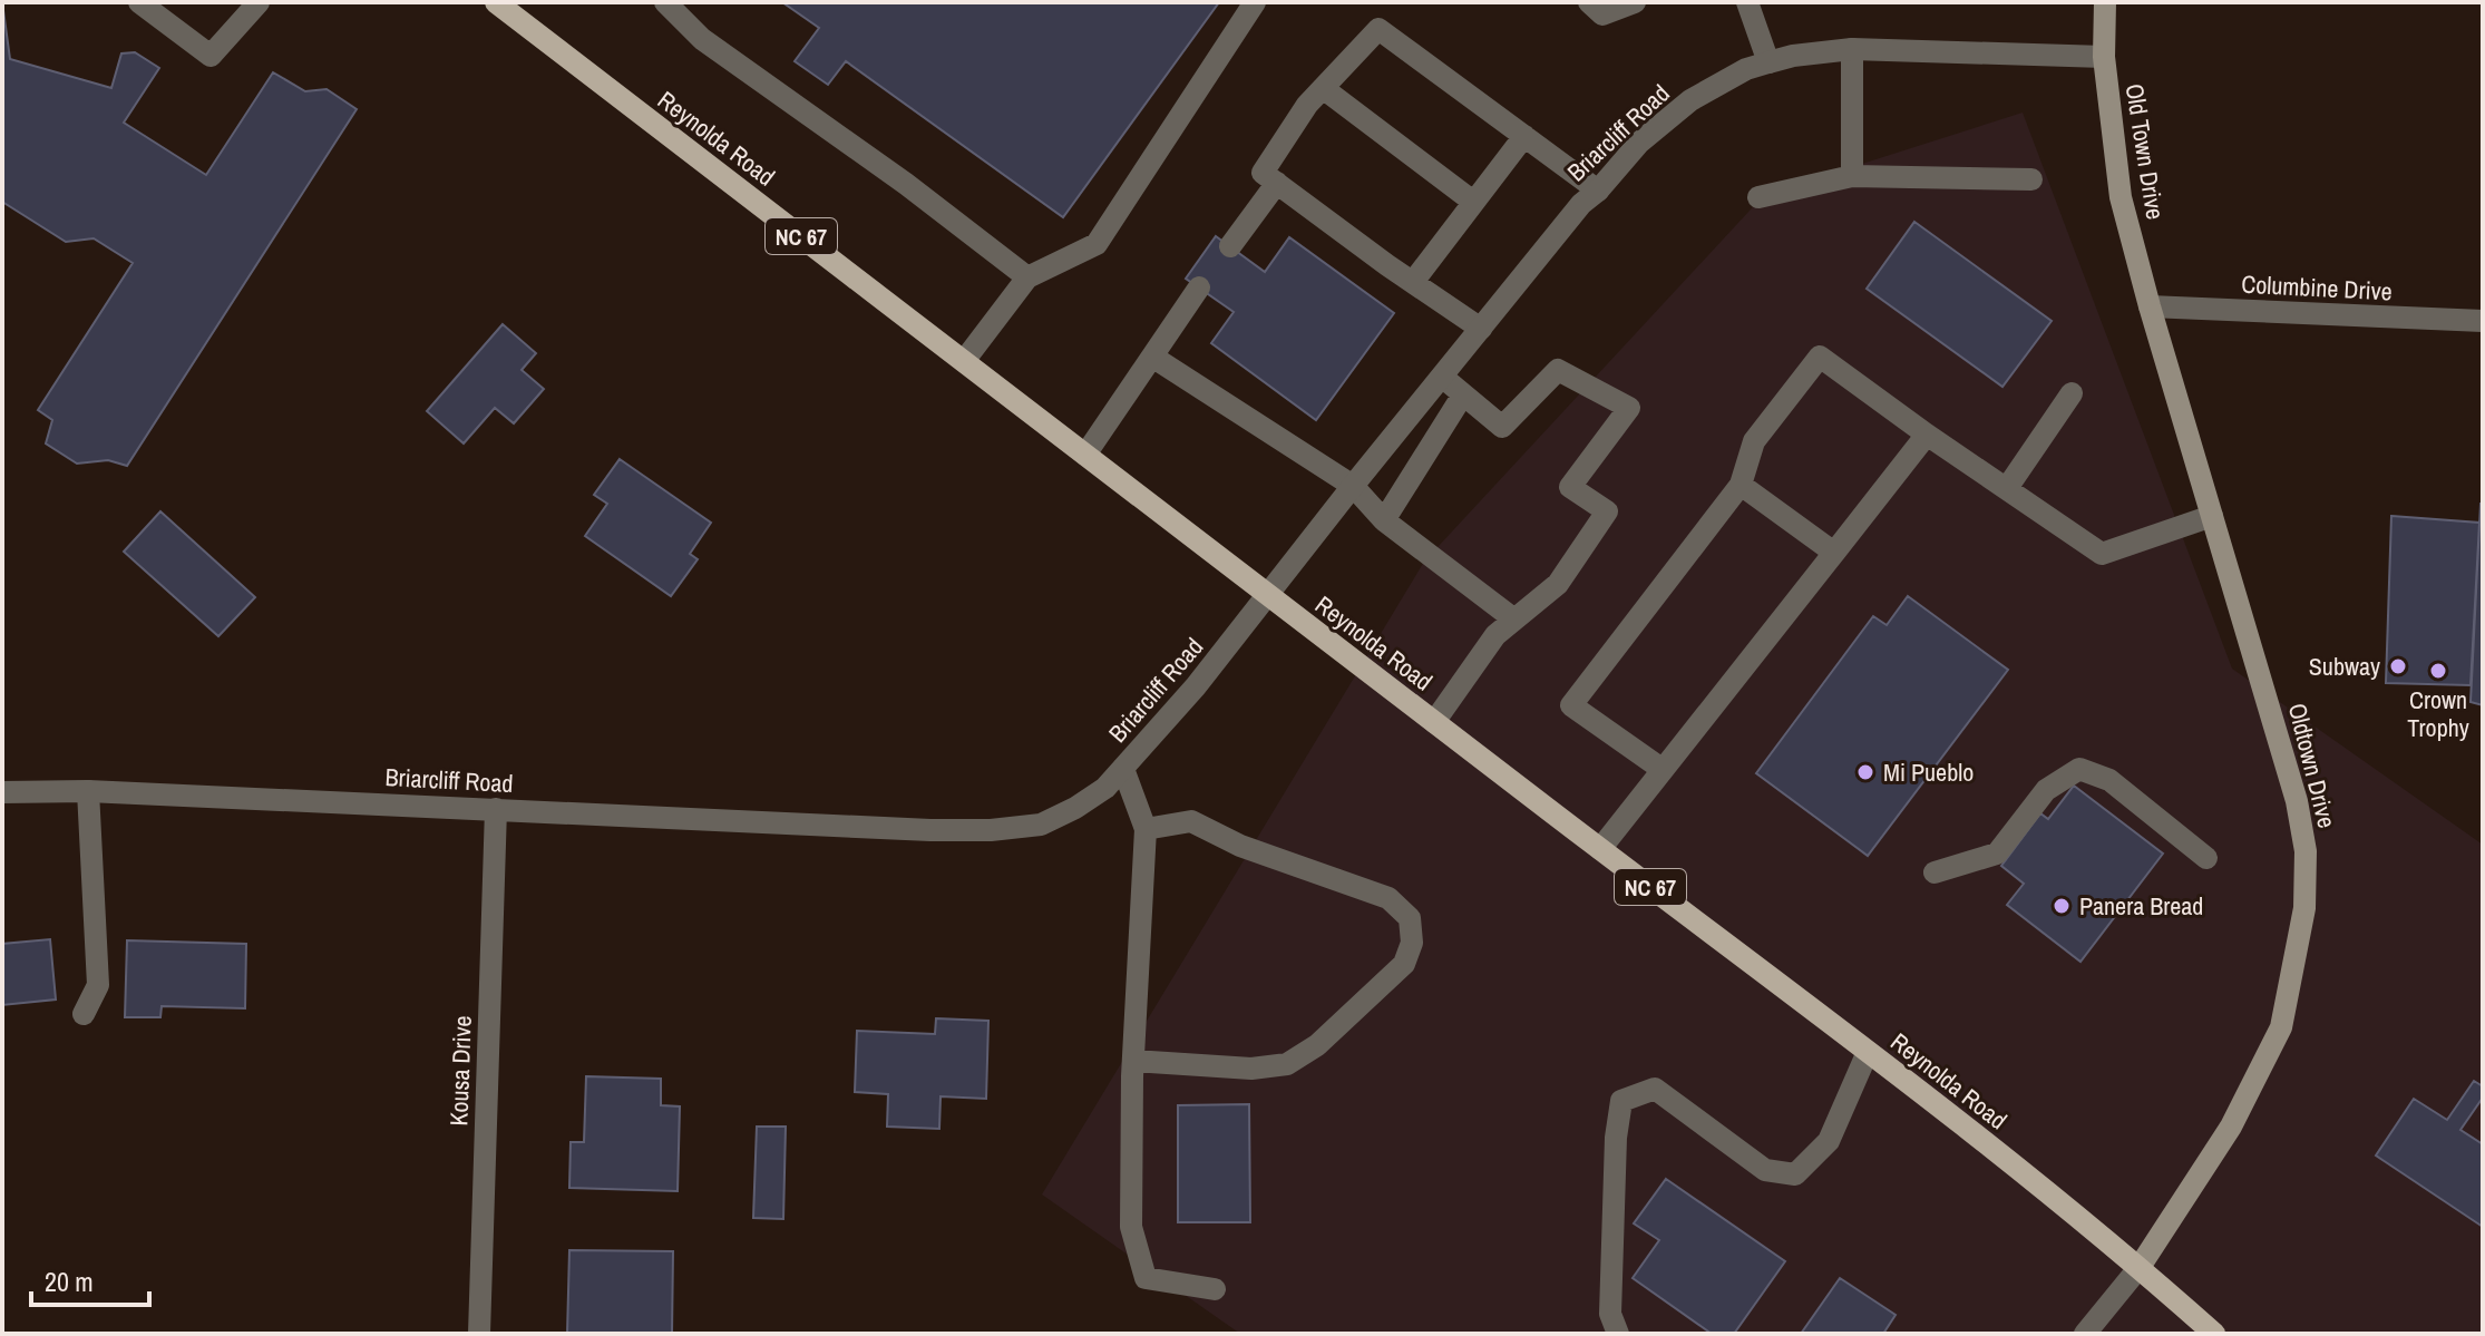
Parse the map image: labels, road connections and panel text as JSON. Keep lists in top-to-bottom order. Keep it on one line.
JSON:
{"streets":{"main road":["Reynolda Road","NC 67"],"street":["Briarcliff Road","Old Town Drive","Columbine Drive","Oldtown Drive","Kousa Drive"]},"crossings":[["Briarcliff Road","Reynolda Road"],["Briarcliff Road","Old Town Drive"],["Briarcliff Road","Kousa Drive"],["Reynolda Road","Oldtown Drive"],["Old Town Drive","Columbine Drive"],["Old Town Drive","Oldtown Drive"],["Columbine Drive","Oldtown Drive"]],"places":["Subway","Crown Trophy","Mi Pueblo","Panera Bread"],"scale_bar":"20 m"}
